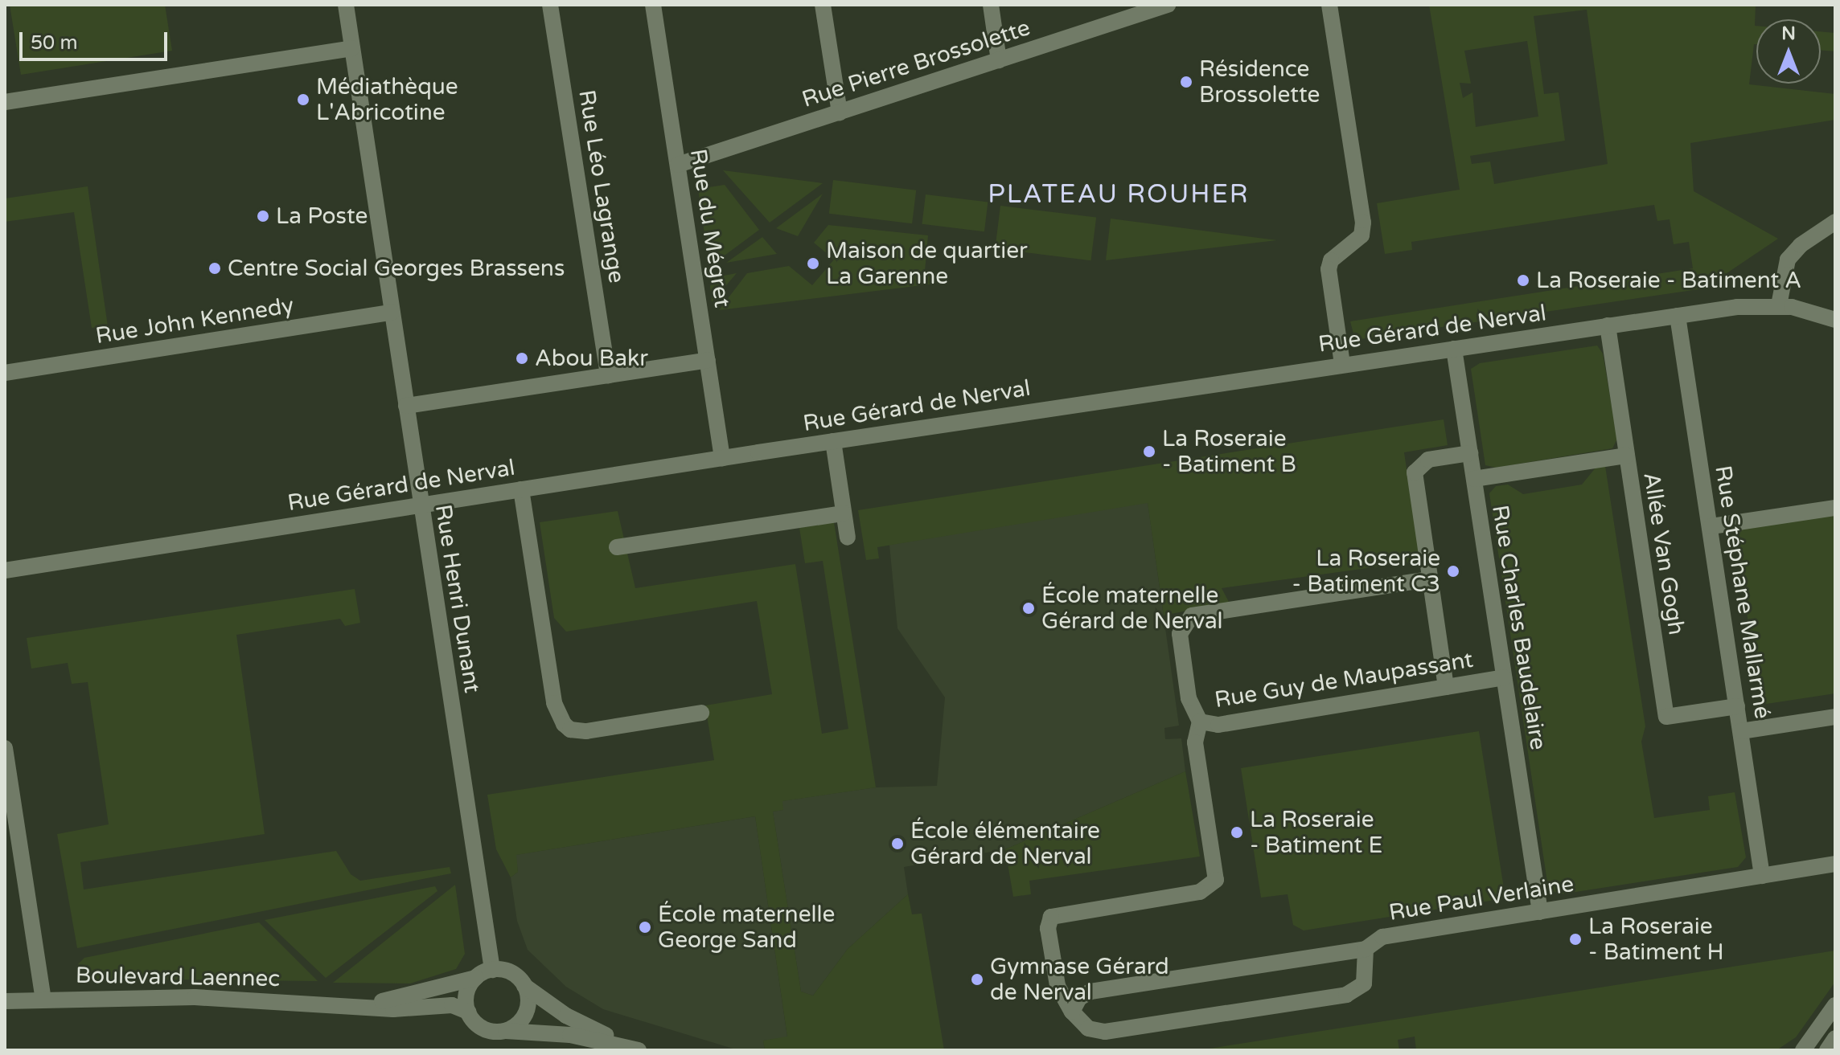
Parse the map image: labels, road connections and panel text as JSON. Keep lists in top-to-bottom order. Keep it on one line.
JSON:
{"streets":{"street":["Rue Pierre Brossolette","Rue Léo Lagrange","Rue du Mégret","Rue John Kennedy","Rue Gérard de Nerval","Allée Van Gogh","Rue Stéphane Mallarmé","Rue Henri Dunant","Rue Charles Baudelaire","Rue Guy de Maupassant","Rue Paul Verlaine","Boulevard Laennec"]},"crossings":[["Rue Pierre Brossolette","Rue du Mégret"],["Rue du Mégret","Rue Gérard de Nerval"],["Rue John Kennedy","Rue Henri Dunant"],["Rue Gérard de Nerval","Allée Van Gogh"],["Rue Gérard de Nerval","Rue Stéphane Mallarmé"],["Rue Gérard de Nerval","Rue Henri Dunant"],["Rue Gérard de Nerval","Rue Charles Baudelaire"],["Allée Van Gogh","Rue Stéphane Mallarmé"],["Rue Stéphane Mallarmé","Rue Paul Verlaine"],["Rue Henri Dunant","Boulevard Laennec"],["Rue Charles Baudelaire","Rue Guy de Maupassant"],["Rue Charles Baudelaire","Rue Paul Verlaine"],["Rue Guy de Maupassant","Rue Paul Verlaine"]],"districts":["PLATEAU ROUHER"],"places":["Résidence Brossolette","Médiathèque L'Abricotine","La Poste","Maison de quartier La Garenne","Centre Social Georges Brassens","La Roseraie - Batiment A","Abou Bakr","La Roseraie - Batiment B","La Roseraie - Batiment C3","École maternelle Gérard de Nerval","La Roseraie - Batiment E","École élémentaire Gérard de Nerval","École maternelle George Sand","La Roseraie - Batiment H","Gymnase Gérard de Nerval"],"scale_bar":"50 m","north":"top"}
